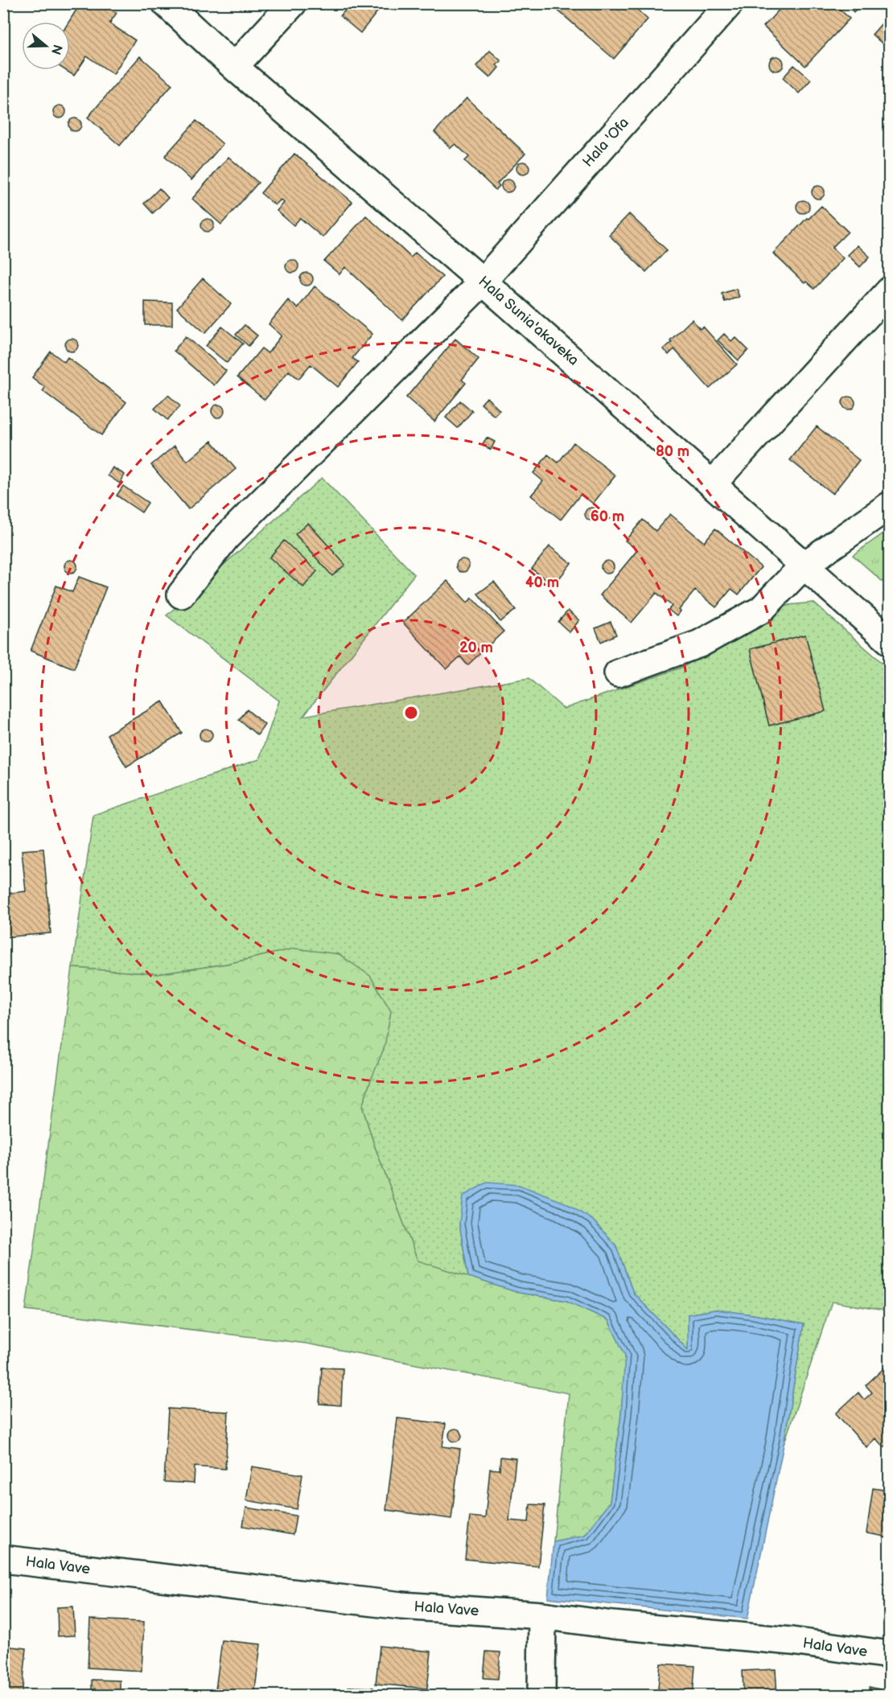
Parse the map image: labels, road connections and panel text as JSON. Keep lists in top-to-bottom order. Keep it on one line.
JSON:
{"streets":{"street":["Hala 'Ofa","Hala Sunia'akaveka","Hala Vave"]},"crossings":[["Hala 'Ofa","Hala Sunia'akaveka"]],"north":"right","rings":["80 m","60 m","40 m","20 m"]}
